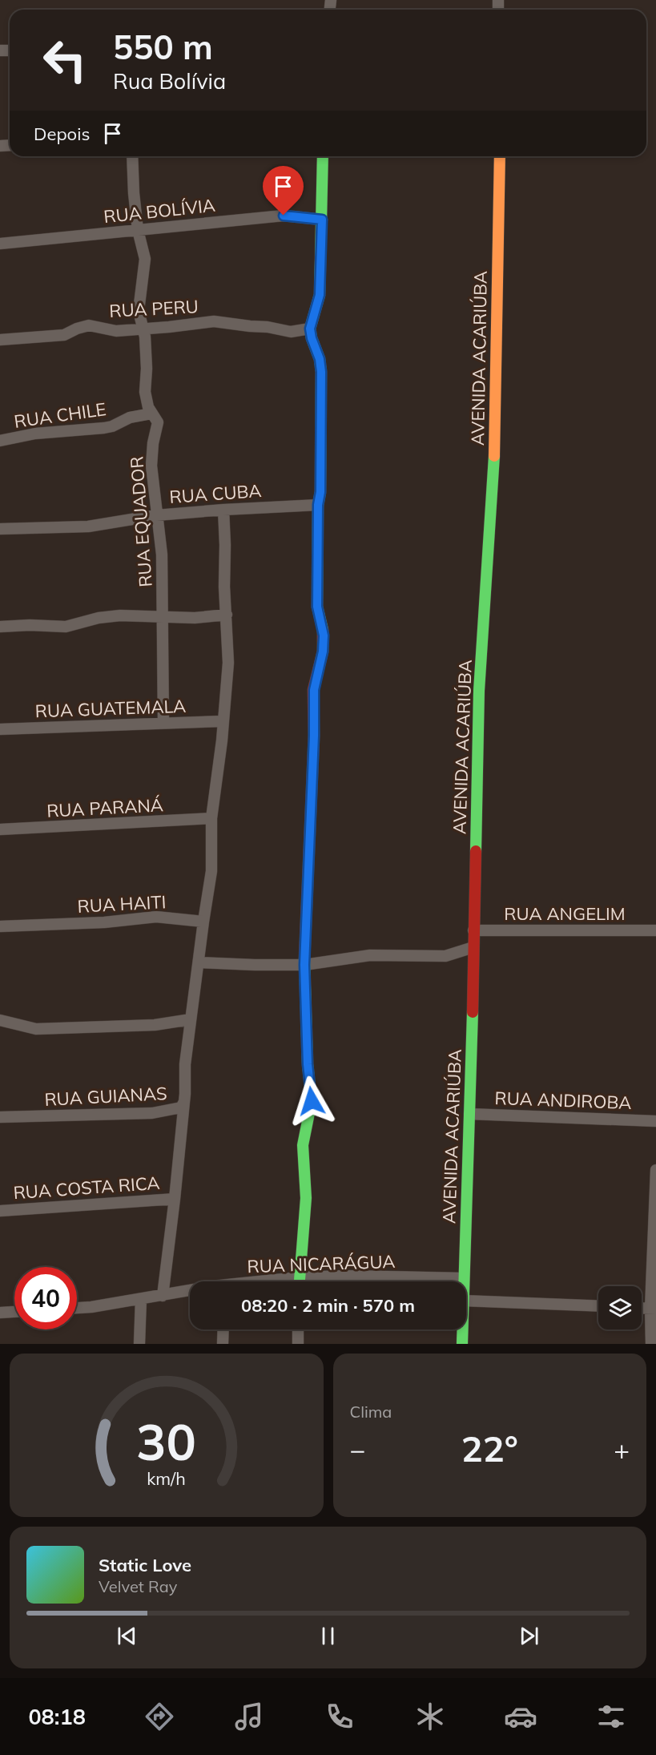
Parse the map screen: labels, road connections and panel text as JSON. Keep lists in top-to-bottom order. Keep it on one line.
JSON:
{"streets":{"street":["RUA BOLÍVIA","RUA PERU","AVENIDA ACARIÚBA","RUA CHILE","RUA CUBA","RUA EQUADOR","RUA GUATEMALA","RUA PARANÁ","RUA HAITI","RUA ANGELIM","RUA GUIANAS","RUA ANDIROBA","RUA COSTA RICA","RUA NICARÁGUA"]},"crossings":[["RUA BOLÍVIA","RUA EQUADOR"],["RUA PERU","RUA EQUADOR"],["AVENIDA ACARIÚBA","RUA ANGELIM"],["AVENIDA ACARIÚBA","RUA ANDIROBA"],["AVENIDA ACARIÚBA","RUA NICARÁGUA"],["RUA CHILE","RUA EQUADOR"],["RUA CUBA","RUA EQUADOR"],["RUA EQUADOR","RUA GUATEMALA"]],"page":{"turn":["550 m","Rua Bolívia"],"then":"Depois","limit":"40","trip":"08:20 · 2 min · 570 m","tile":"Clima","heat":["−","22°","+"],"song":["Static Love","Velvet Ray"],"tabs":"08:18","gauge":["30","km/h"]}}
